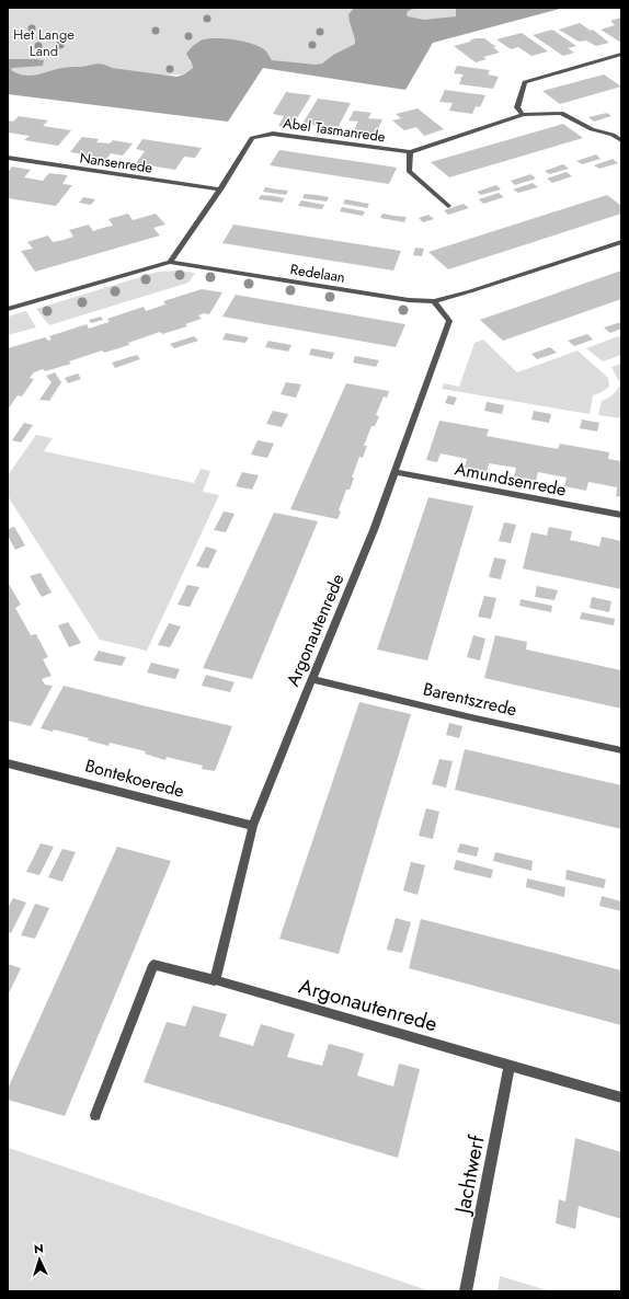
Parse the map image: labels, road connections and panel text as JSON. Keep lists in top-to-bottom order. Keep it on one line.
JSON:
{"streets":{"street":["Abel Tasmanrede","Nansenrede","Redelaan","Amundsenrede","Argonautenrede","Barentszrede","Bontekoerede","Jachtwerf"]},"crossings":[["Abel Tasmanrede","Nansenrede"],["Abel Tasmanrede","Redelaan"],["Redelaan","Argonautenrede"],["Amundsenrede","Argonautenrede"],["Argonautenrede","Barentszrede"],["Argonautenrede","Bontekoerede"],["Argonautenrede","Jachtwerf"]],"parks":["Het Lange Land"],"north":"top"}
